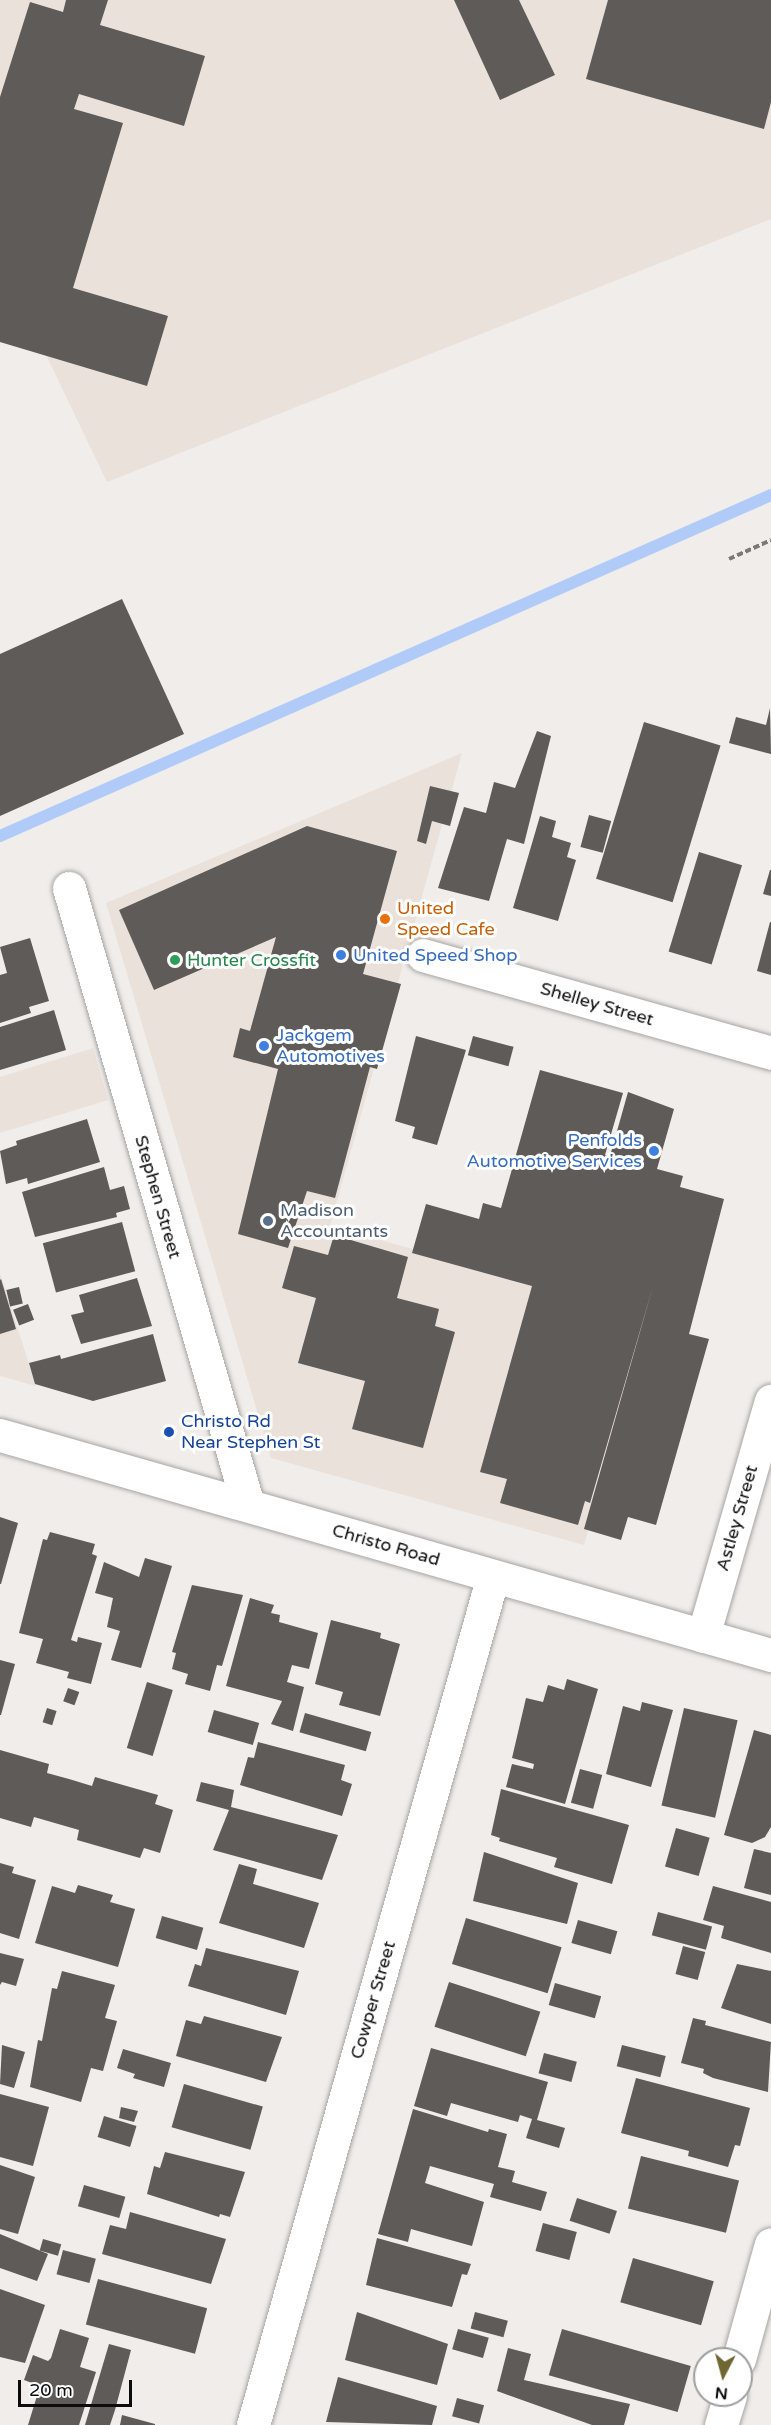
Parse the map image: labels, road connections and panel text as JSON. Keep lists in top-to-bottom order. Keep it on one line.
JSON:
{"streets":{"street":["Shelley Street","Stephen Street","Astley Street","Christo Road","Cowper Street"]},"crossings":[["Stephen Street","Christo Road"],["Astley Street","Christo Road"],["Christo Road","Cowper Street"]],"places":["United Speed Cafe","United Speed Shop","Hunter Crossfit","Jackgem Automotives","Penfolds Automotive Services","Madison Accountants","Christo Rd Near Stephen St"],"scale_bar":"20 m","north":"bottom"}
